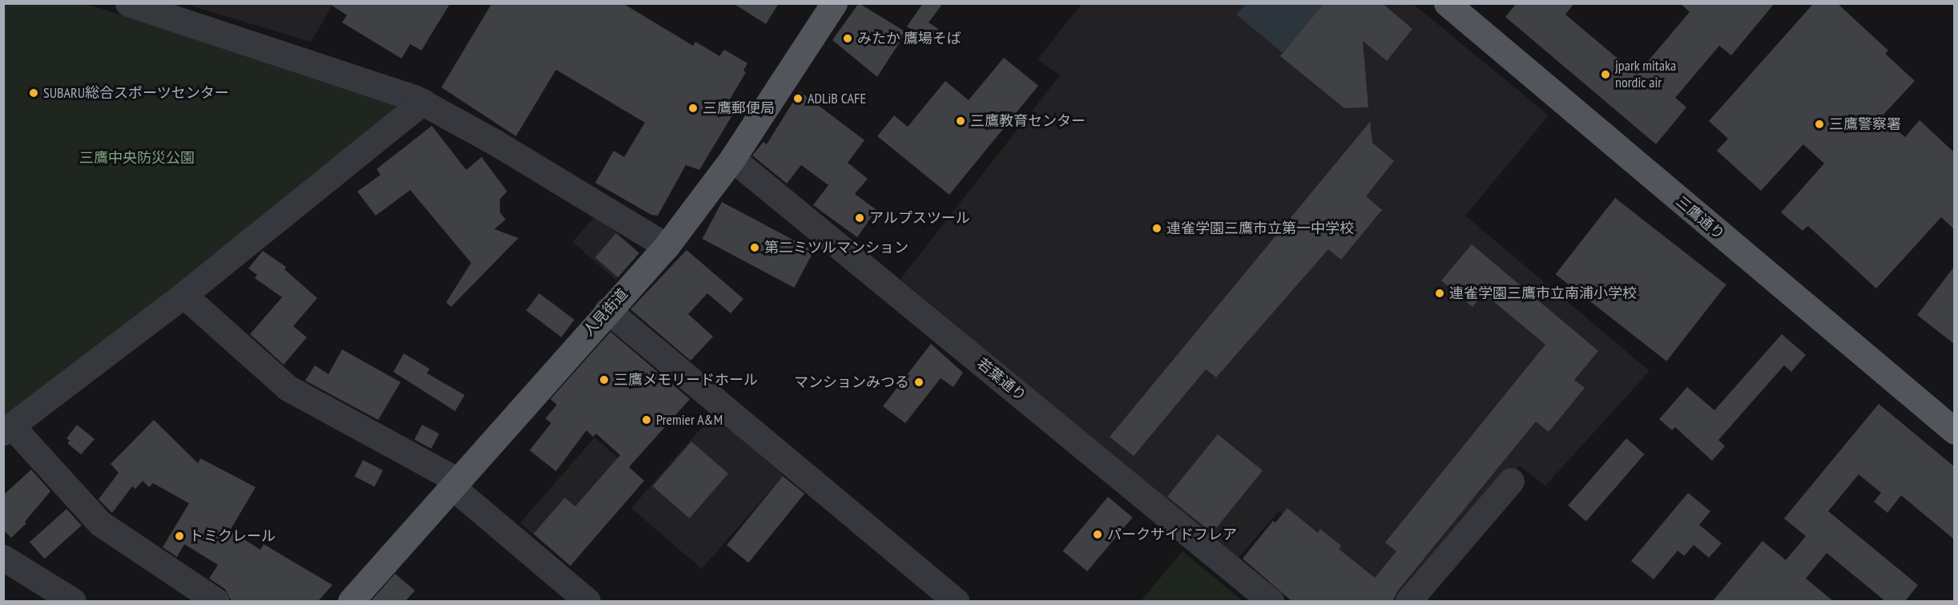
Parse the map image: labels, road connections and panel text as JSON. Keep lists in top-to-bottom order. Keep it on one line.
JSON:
{"streets":{"main road":["三鷹通り","人見街道"],"street":["若葉通り"]},"crossings":[["人見街道","若葉通り"]],"parks":["三鷹中央防災公園"],"places":["みたか 鷹場そば","jpark mitaka nordic air","SUBARU総合スポーツセンター","ADLiB CAFE","三鷹郵便局","三鷹教育センター","三鷹警察署","アルプスツール","連雀学園三鷹市立第一中学校","第二ミツルマンション","連雀学園三鷹市立南浦小学校","三鷹メモリードホール","マンションみつる","Premier A&M","パークサイドフレア","トミクレール"]}
